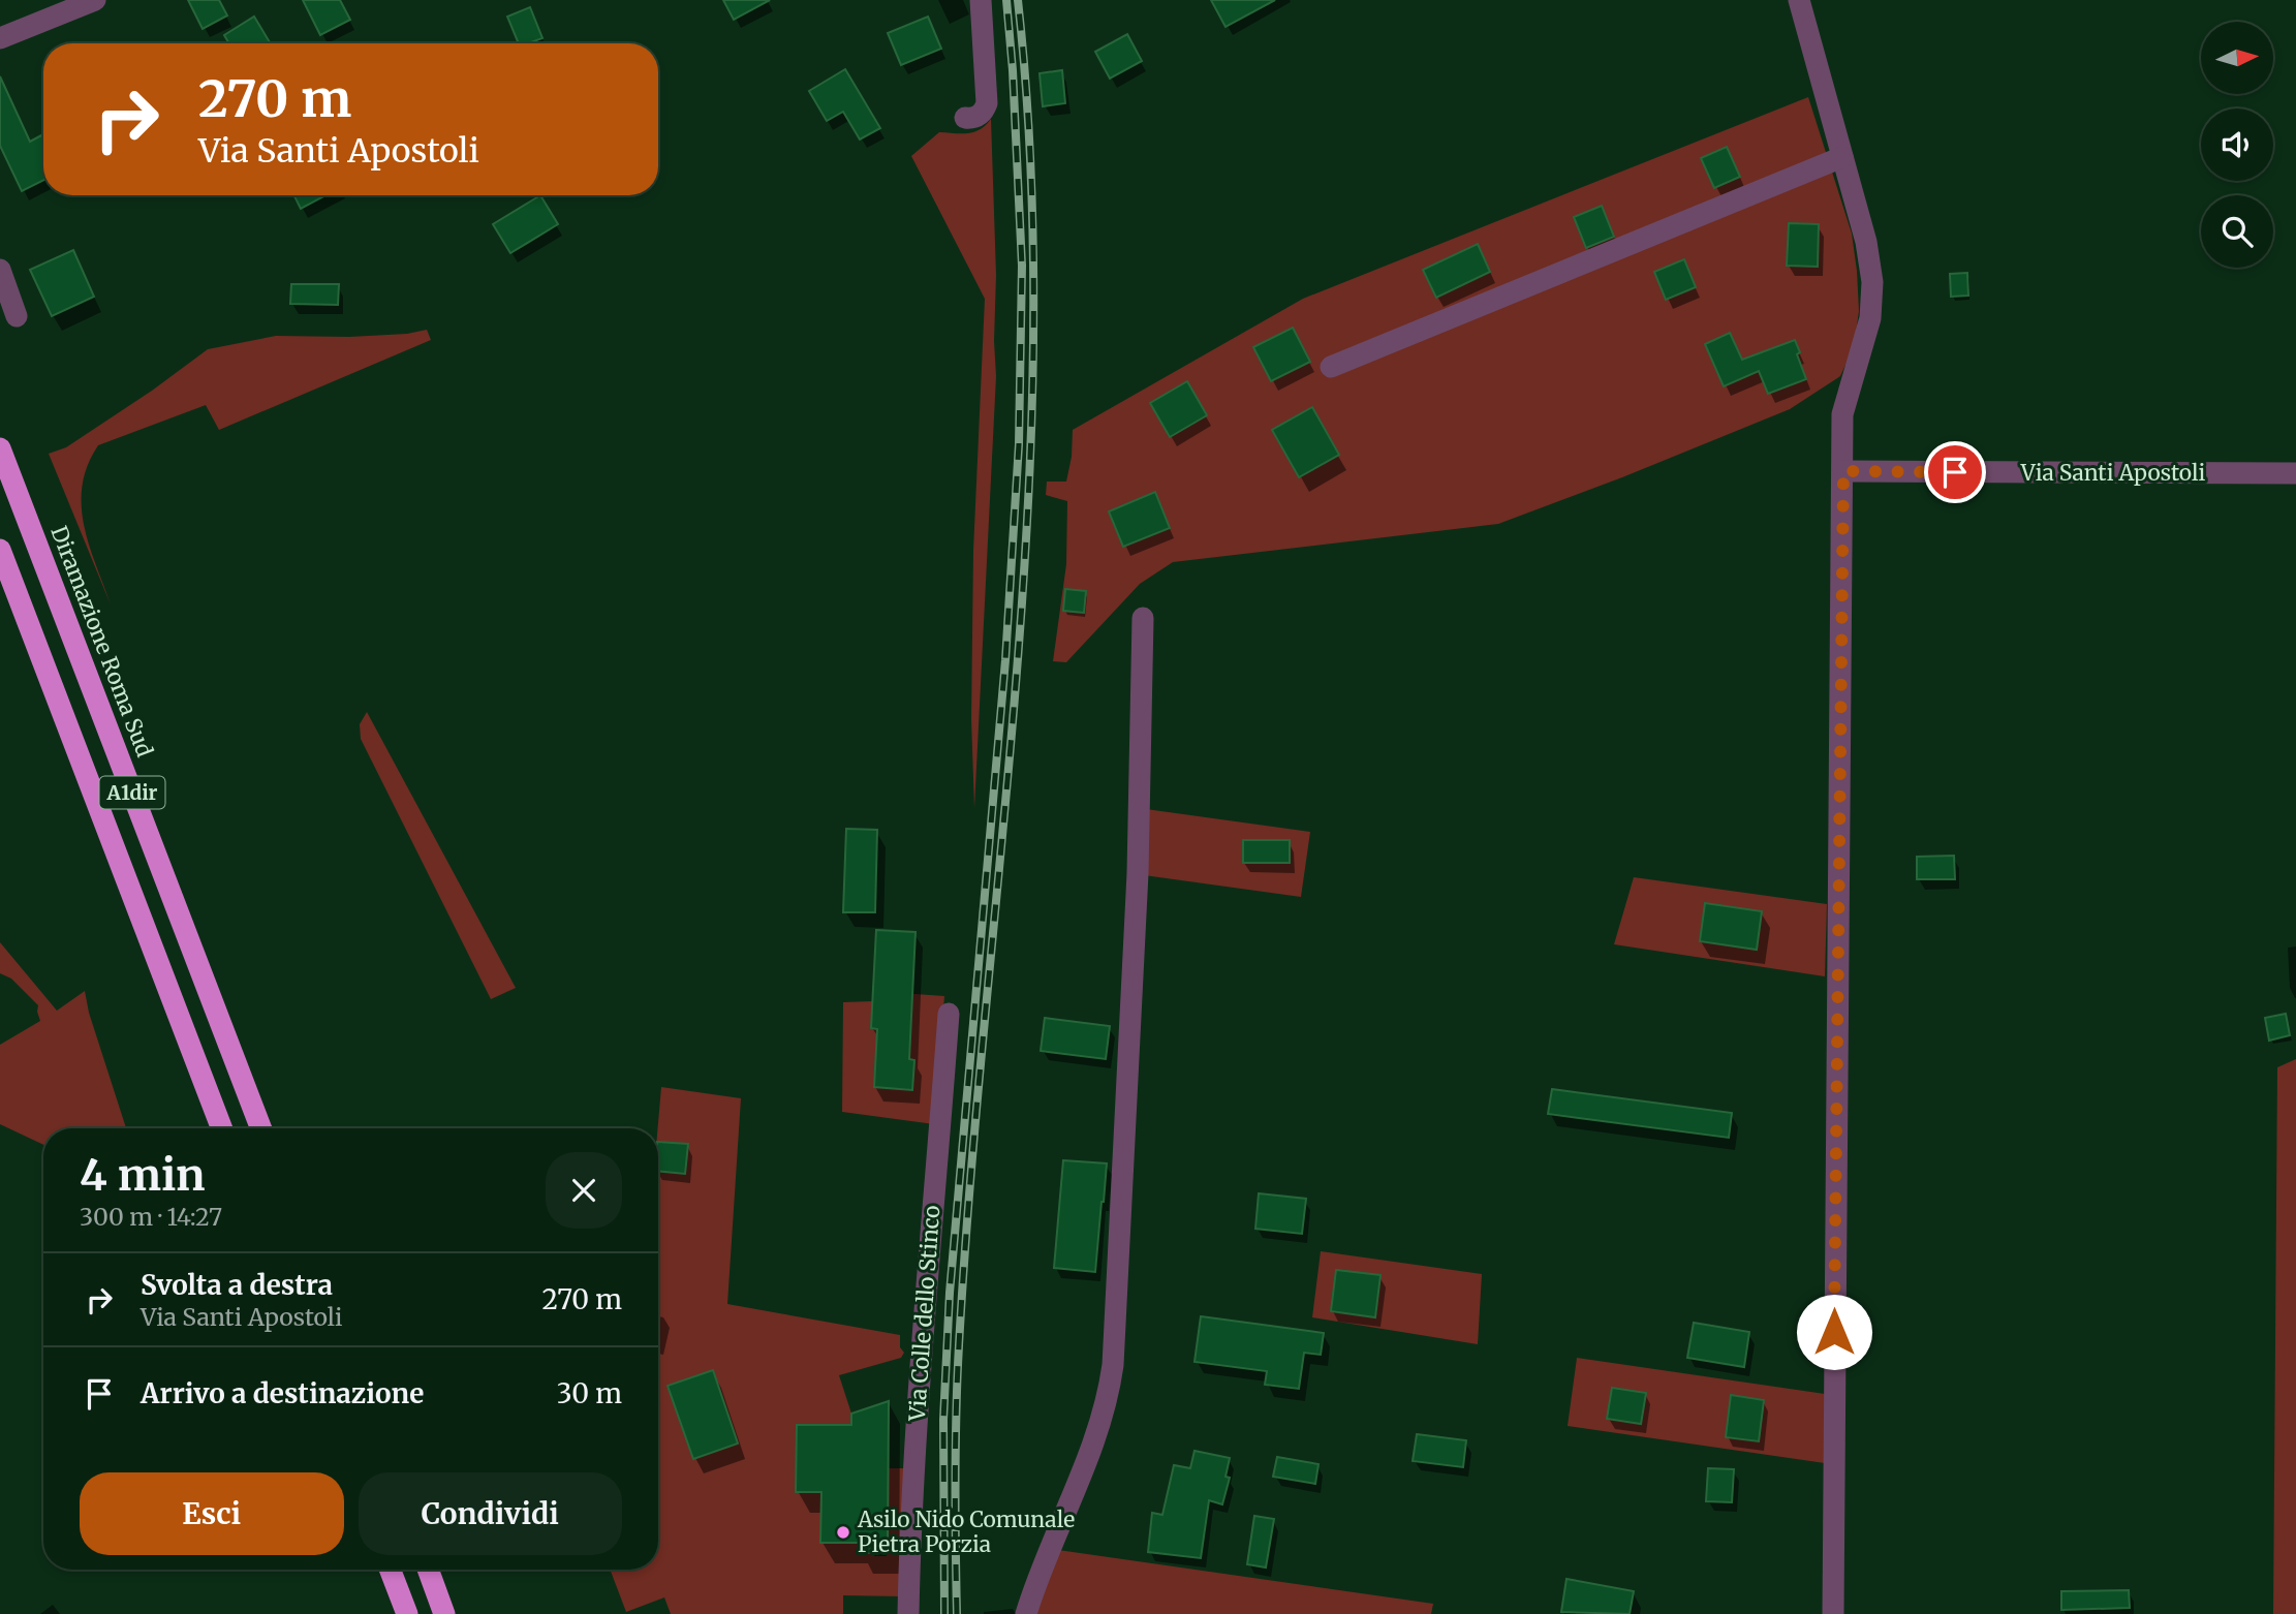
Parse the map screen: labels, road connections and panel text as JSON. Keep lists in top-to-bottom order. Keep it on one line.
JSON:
{"streets":{"highway":["Diramazione Roma Sud","A1dir"],"street":["Via Santi Apostoli","Via Colle dello Stinco"]},"places":["Asilo Nido Comunale Pietra Porzia"],"north":"right","page":{"turn":["270 m","Via Santi Apostoli"],"heading":["4 min","300 m · 14:27"],"list":[{"name":"Svolta a destra","note":"Via Santi Apostoli","value":"270 m"},{"name":"Arrivo a destinazione","value":"30 m"}],"buttons":["Esci","Condividi"]}}
